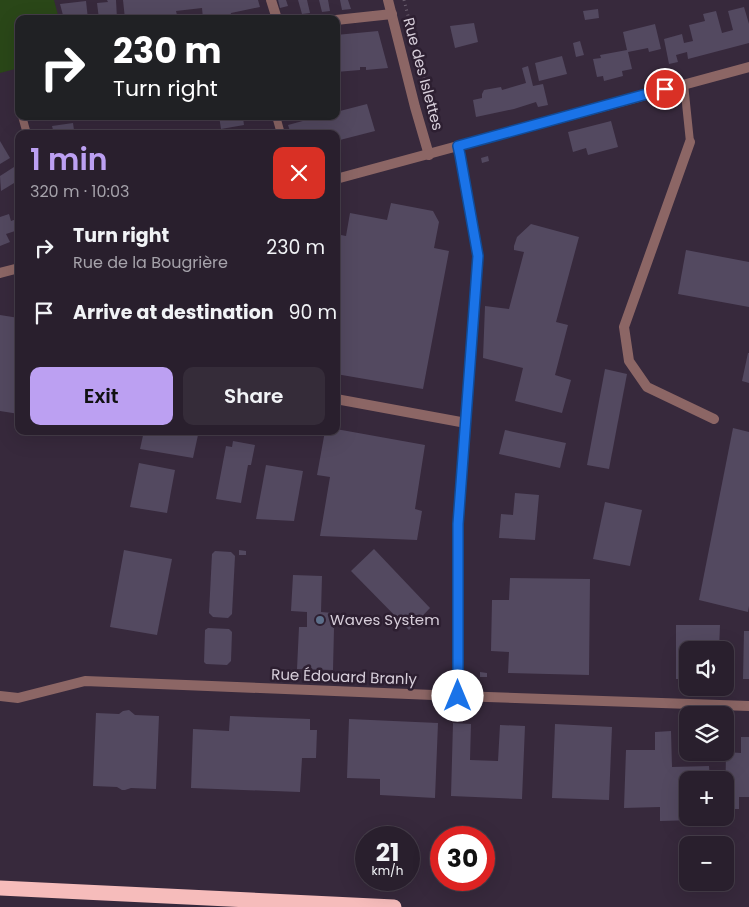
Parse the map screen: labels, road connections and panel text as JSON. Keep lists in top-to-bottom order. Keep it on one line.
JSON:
{"streets":{"street":["Rue des Islettes","Rue Édouard Branly"]},"places":["Waves System"],"page":{"turn":["230 m","Turn right"],"heading":["1 min","320 m · 10:03"],"list":[{"name":"Turn right","note":"Rue de la Bougrière","value":"230 m"},{"name":"Arrive at destination","value":"90 m"}],"buttons":["Exit","Share"],"map_buttons":["+","−"],"speed":"21 km/h","limit":"30"}}
